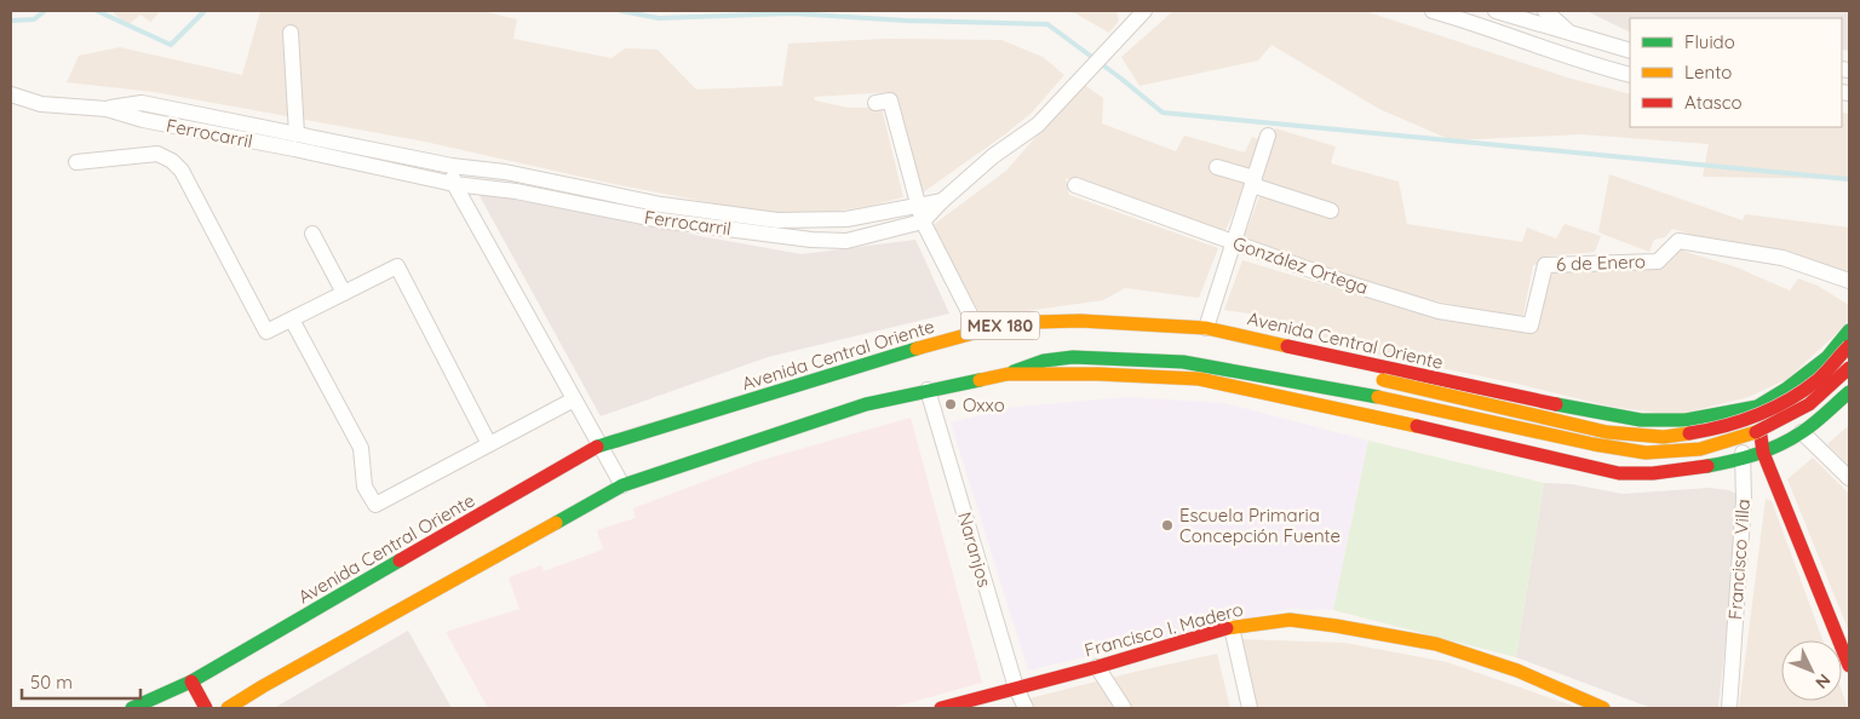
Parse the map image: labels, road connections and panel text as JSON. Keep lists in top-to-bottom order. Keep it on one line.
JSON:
{"streets":{"main road":["MEX 180","Avenida Central Oriente","Francisco I. Madero"],"street":["Ferrocarril","6 de Enero","González Ortega","Naranjos","Francisco Villa"]},"crossings":[["6 de Enero","González Ortega"],["MEX 180","Avenida Central Oriente"],["Avenida Central Oriente","Francisco Villa"],["Naranjos","Francisco I. Madero"]],"places":["Oxxo","Escuela Primaria Concepción Fuente"],"legend":["Fluido","Lento","Atasco"],"scale_bar":"50 m","north":"bottom right"}
